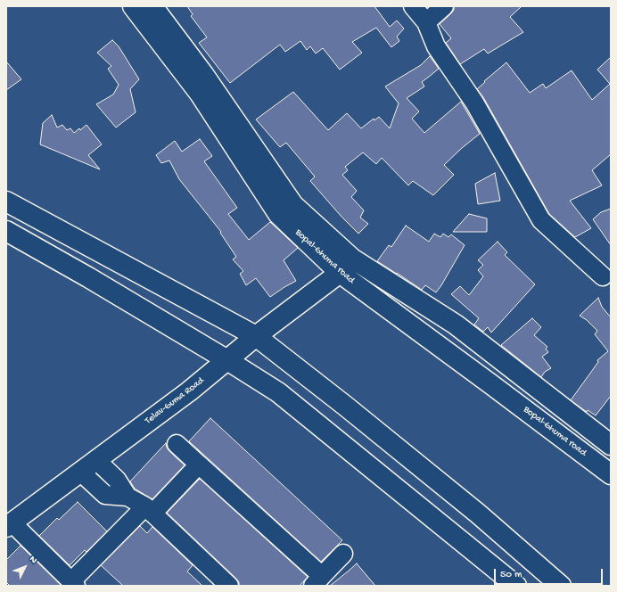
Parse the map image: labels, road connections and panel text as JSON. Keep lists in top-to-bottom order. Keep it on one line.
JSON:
{"streets":{"street":["Bopal-Ghuma road","Telav-Guma Road"]},"crossings":[["Bopal-Ghuma road","Telav-Guma Road"]],"scale_bar":"50 m","north":"top right"}
